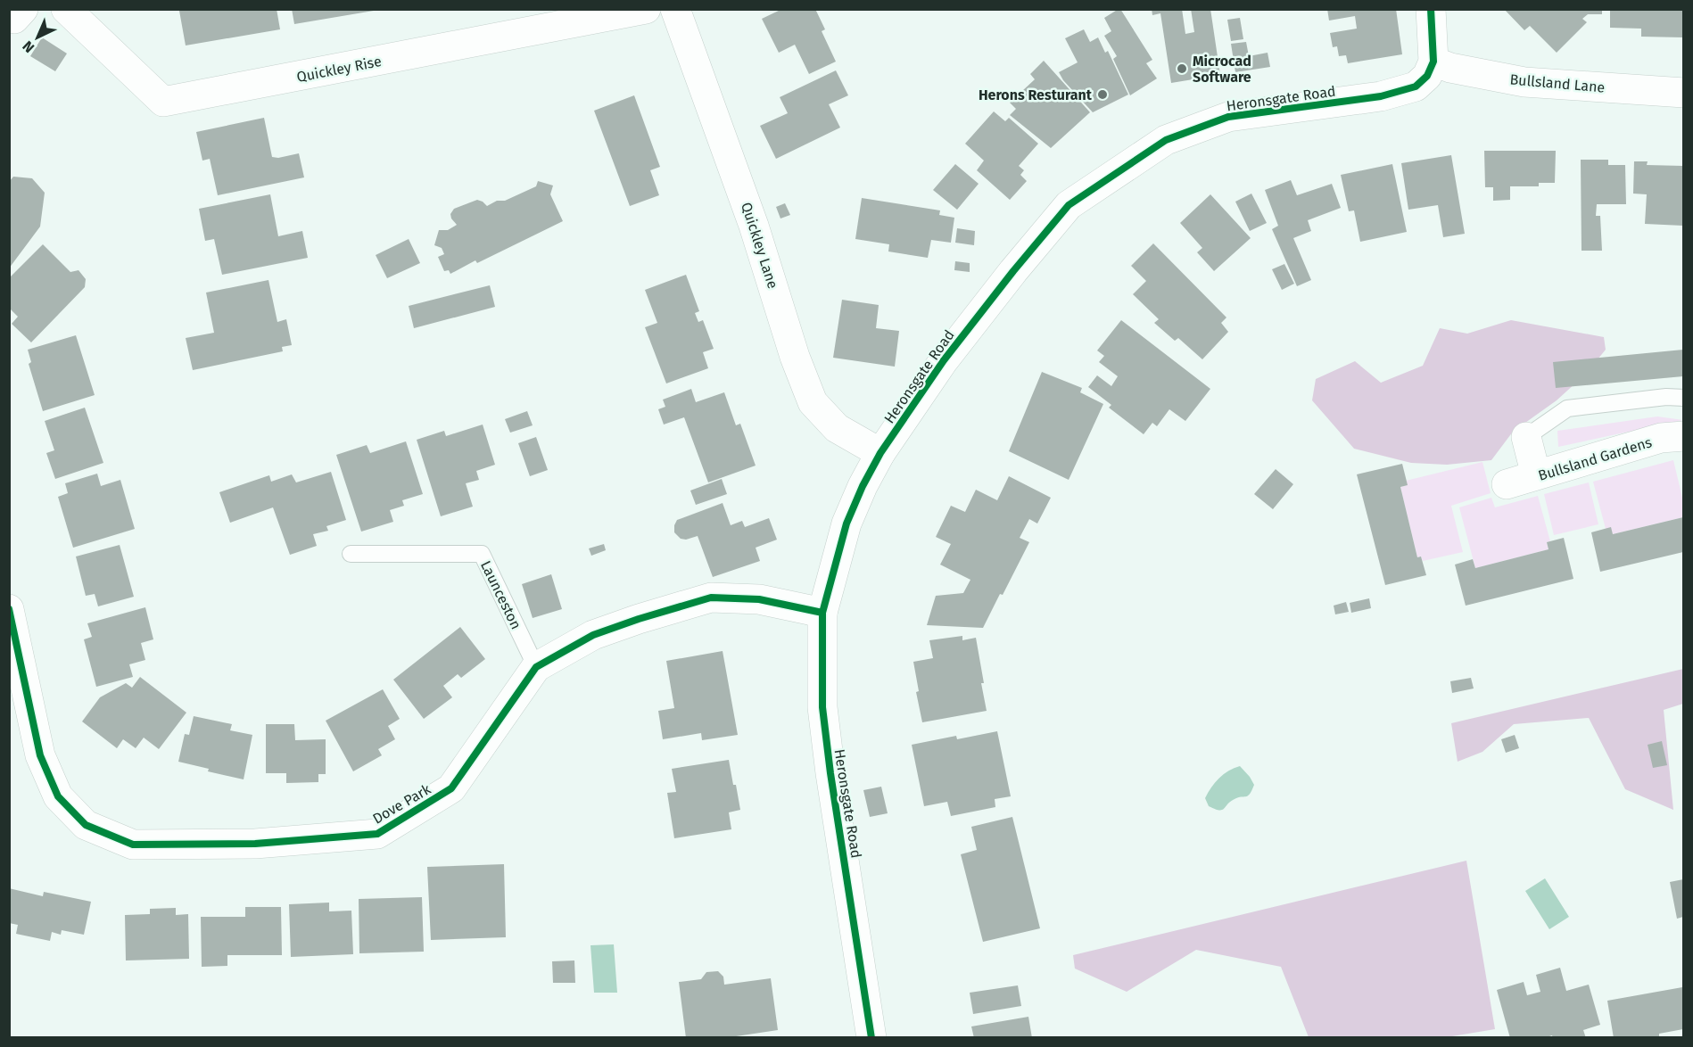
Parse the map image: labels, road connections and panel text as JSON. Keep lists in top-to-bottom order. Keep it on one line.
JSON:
{"streets":{"street":["Quickley Rise","Bullsland Lane","Heronsgate Road","Quickley Lane","Bullsland Gardens","Dove Park"],"lane":["Launceston"]},"crossings":[["Bullsland Lane","Heronsgate Road"],["Heronsgate Road","Quickley Lane"],["Heronsgate Road","Dove Park"],["Launceston","Dove Park"]],"places":["Microcad Software","Herons Resturant"],"north":"bottom left"}
